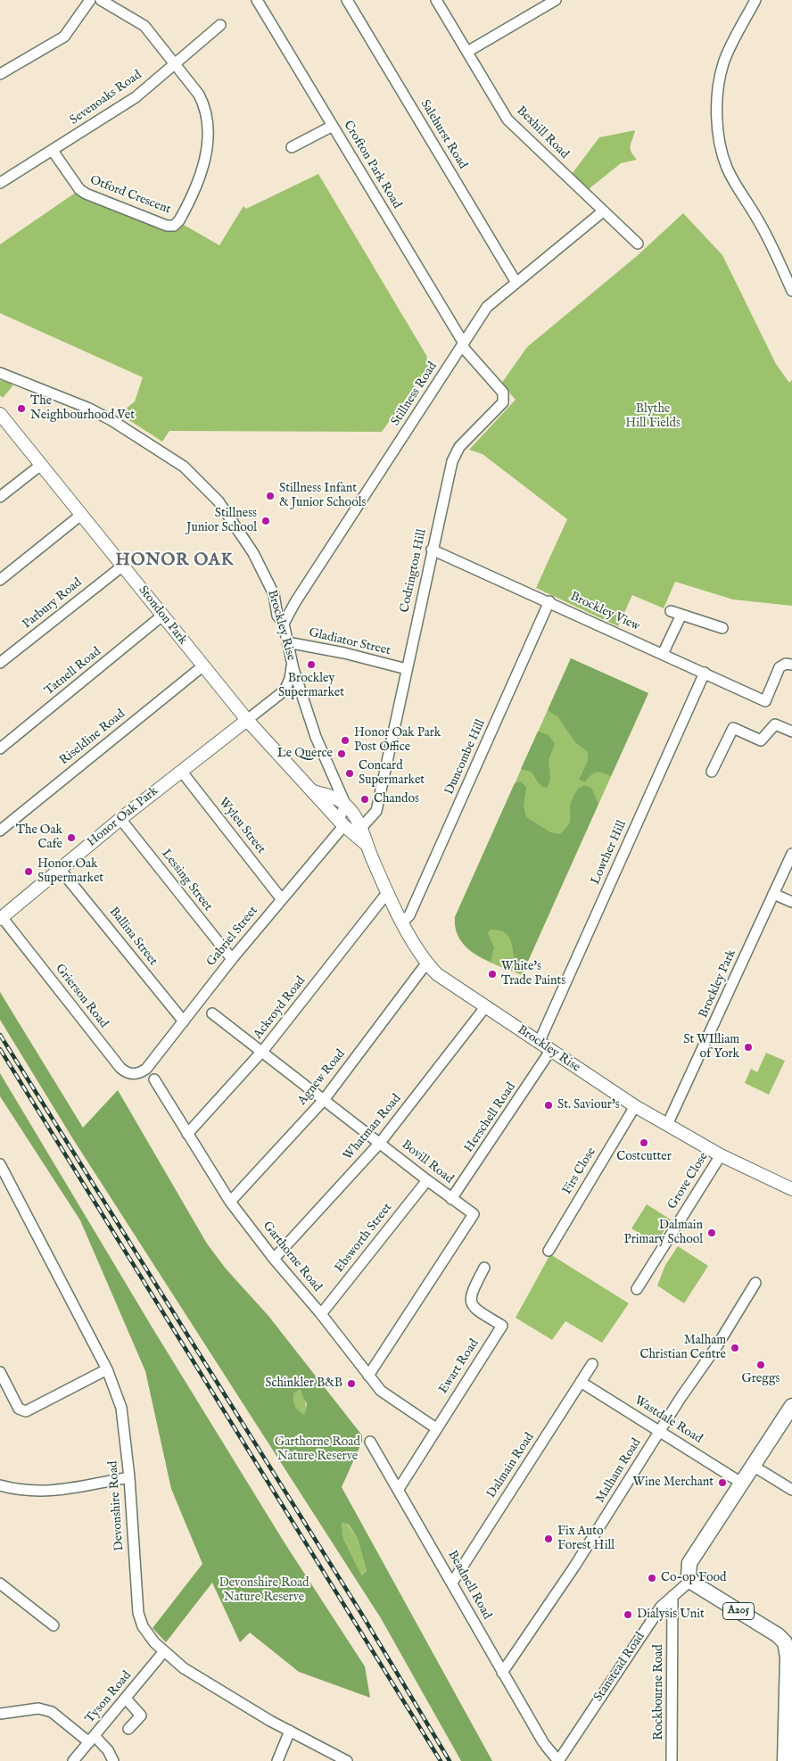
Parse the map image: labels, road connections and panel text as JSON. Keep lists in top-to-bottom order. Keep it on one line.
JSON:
{"streets":{"highway":["A205","Stanstead Road"],"main road":["Stondon Park","Brockley Rise","Honor Oak Park"],"street":["Sevenoaks Road","Bexhill Road","Salehurst Road","Crofton Park Road","Otford Crescent","Stillness Road","Codrington Hill","Parbury Road","Brockley View","Gladiator Street","Tatnell Road","Riseldine Road","Duncombe Hill","Wyleu Street","Lowther Hill","Lessing Street","Ballina Street","Gabriel Street","Brockley Park","Grierson Road","Ackroyd Road","Agnew Road","Herschell Road","Whatman Road","Bovill Road","Firs Close","Grove Close","Ebsworth Street","Garthorne Road","Ewart Road","Wastdale Road","Dalmain Road","Malham Road","Devonshire Road","Beadnell Road","Rockbourne Road","Tyson Road"]},"crossings":[["Sevenoaks Road","Otford Crescent"],["Bexhill Road","Stillness Road"],["Salehurst Road","Stillness Road"],["Crofton Park Road","Stillness Road"],["Crofton Park Road","Codrington Hill"],["Stillness Road","Codrington Hill"],["Stillness Road","Brockley Rise"],["Codrington Hill","Brockley View"],["Codrington Hill","Gladiator Street"],["Parbury Road","Stondon Park"],["Brockley View","Duncombe Hill"],["Brockley View","Lowther Hill"],["Stondon Park","Brockley Rise"],["Stondon Park","Tatnell Road"],["Stondon Park","Riseldine Road"],["Stondon Park","Honor Oak Park"],["Stondon Park","Gabriel Street"],["Brockley Rise","Gladiator Street"],["Brockley Rise","Duncombe Hill"],["Brockley Rise","Lowther Hill"],["Brockley Rise","Brockley Park"],["Brockley Rise","Ackroyd Road"],["Brockley Rise","Agnew Road"],["Brockley Rise","Herschell Road"],["Brockley Rise","Whatman Road"],["Brockley Rise","Firs Close"],["Brockley Rise","Grove Close"],["Honor Oak Park","Wyleu Street"],["Honor Oak Park","Lessing Street"],["Honor Oak Park","Ballina Street"],["Honor Oak Park","Grierson Road"],["Wyleu Street","Gabriel Street"],["Lessing Street","Gabriel Street"],["Ballina Street","Gabriel Street"],["Gabriel Street","Grierson Road"],["Ackroyd Road","Bovill Road"],["Ackroyd Road","Garthorne Road"],["Agnew Road","Bovill Road"],["Agnew Road","Garthorne Road"],["Herschell Road","Bovill Road"],["Whatman Road","Bovill Road"],["Whatman Road","Garthorne Road"],["Bovill Road","Ebsworth Street"],["Bovill Road","Garthorne Road"],["Ebsworth Street","Garthorne Road"],["Garthorne Road","Ewart Road"],["Ewart Road","Beadnell Road"],["Wastdale Road","Dalmain Road"],["Wastdale Road","Malham Road"],["Wastdale Road","Stanstead Road"],["Dalmain Road","Beadnell Road"],["Malham Road","Beadnell Road"],["Devonshire Road","Tyson Road"],["Beadnell Road","Stanstead Road"],["A205","Stanstead Road"],["Stanstead Road","Rockbourne Road"]],"districts":["HONOR OAK"],"parks":["Blythe Hill Fields","Garthorne Road Nature Reserve","Devonshire Road Nature Reserve"],"places":["The Neighbourhood Vet","Stillness Infant & Junior Schools","Stillness Junior School","Brockley Supermarket","Honor Oak Park Post Office","Le Querce","Concard Supermarket","Chandos","The Oak Cafe","Honor Oak Supermarket","White's Trade Paints","St WIlliam of York","St. Saviour's","Costcutter","Dalmain Primary School","Malham Christian Centre","Greggs","Schinkler B&B","Wine Merchant","Fix Auto Forest Hill","Co-op Food","Dialysis Unit"]}
